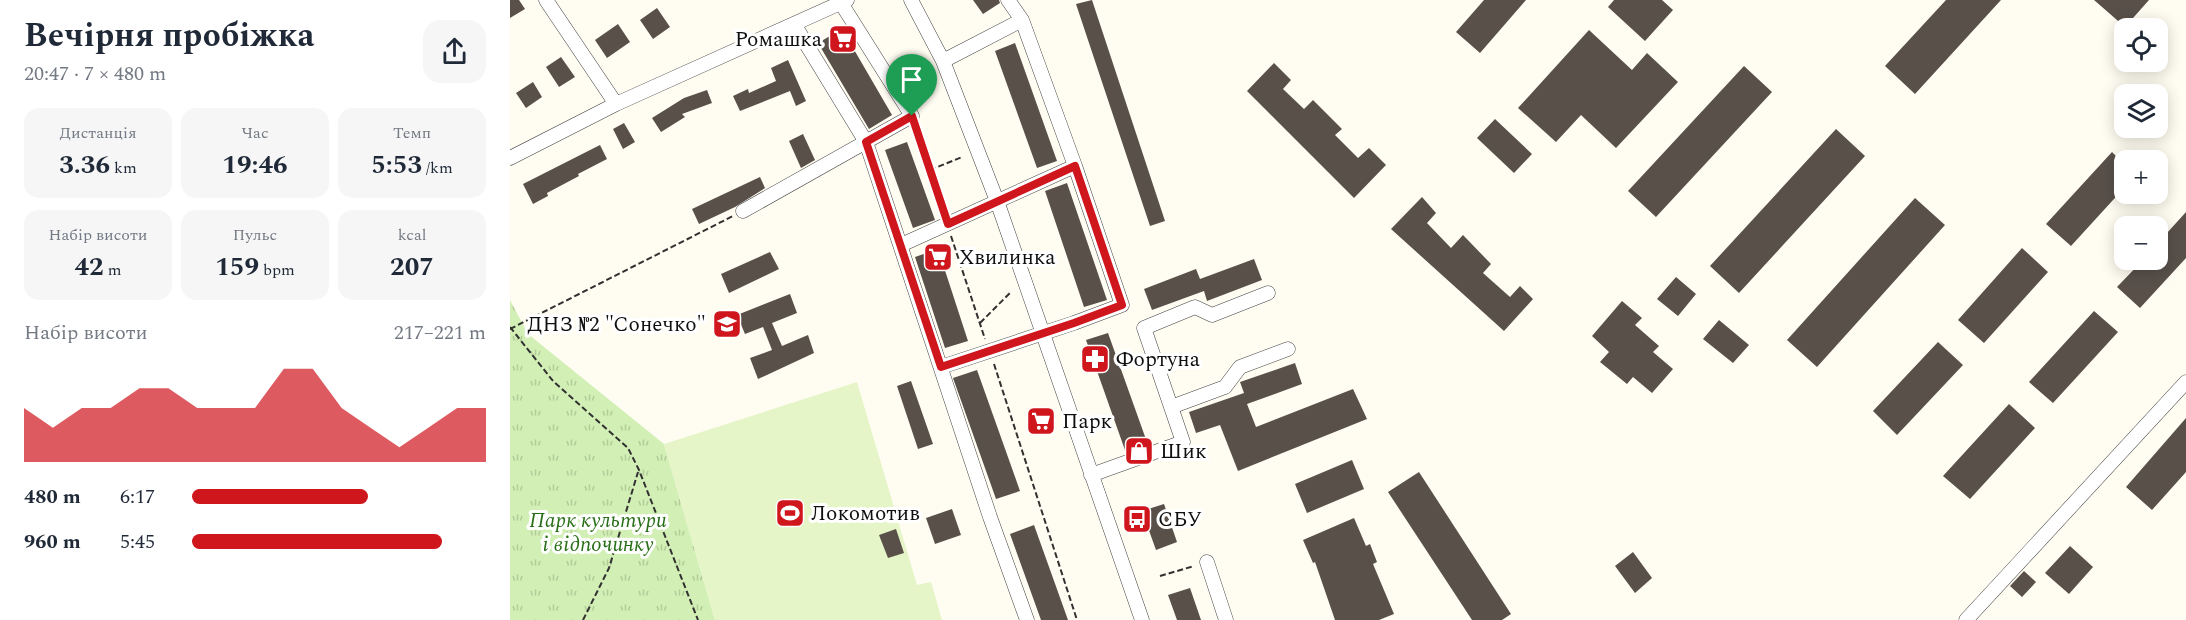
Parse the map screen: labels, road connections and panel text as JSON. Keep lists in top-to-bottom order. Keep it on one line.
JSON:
{"parks":["Парк культури і відпочинку"],"places":{"supermarket":["Ромашка","Хвилинка","Парк"],"school or university":["ДНЗ №2 \"Сонечко\""],"pharmacy":["Фортуна"],"shop":["Шик"],"sports":["Локомотив"],"bus stop":["СБУ"]},"page":{"heading":["Вечірня пробіжка","20:47 · 7 × 480 m"],"map_buttons":["+","−"],"stats":[["Дистанція","3.36 km"],["Час","19:46"],["Темп","5:53 /km"],["Набір висоти","42 m"],["Пульс","159 bpm"],["kcal","207"]],"chart":["Набір висоти","217–221 m"],"list":[{"name":"480 m","note":"6:17"},{"name":"960 m","note":"5:45"}]}}
